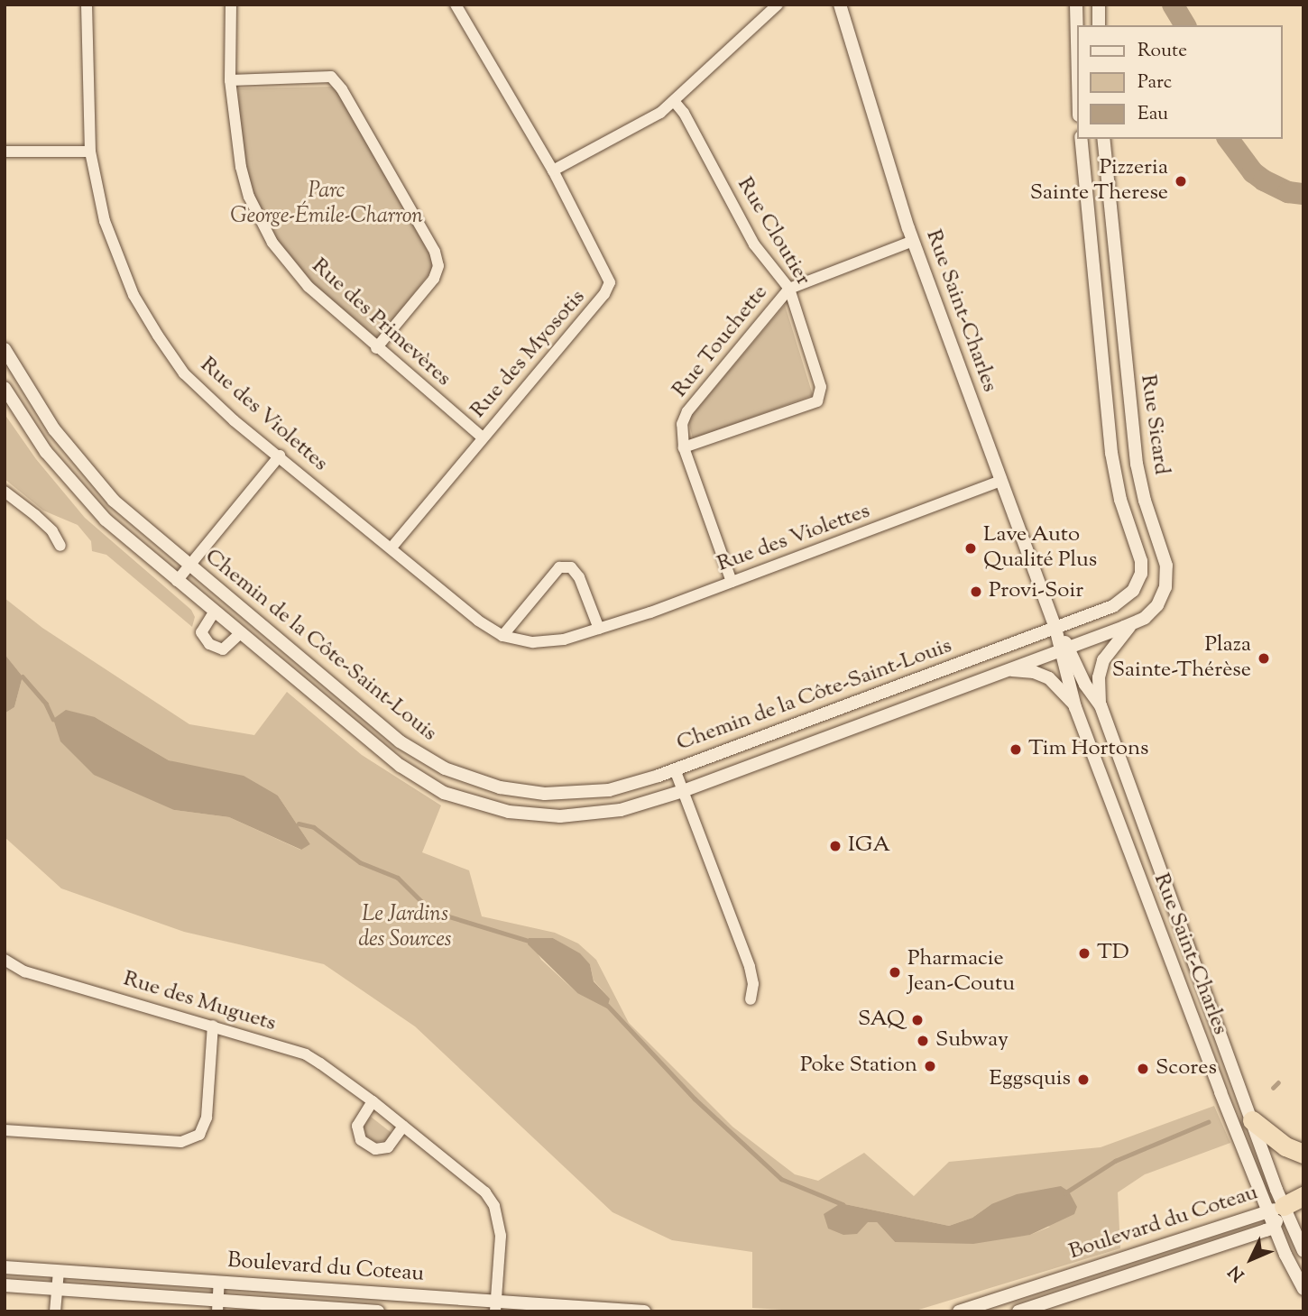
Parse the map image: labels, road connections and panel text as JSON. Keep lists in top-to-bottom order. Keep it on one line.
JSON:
{"streets":{"street":["Rue Cloutier","Rue Saint-Charles","Rue des Primevères","Rue Touchette","Rue des Myosotis","Rue des Violettes","Rue Sicard","Chemin de la Côte-Saint-Louis","Rue des Muguets","Boulevard du Coteau"]},"crossings":[["Rue Cloutier","Rue Touchette"],["Rue Saint-Charles","Rue Touchette"],["Rue Saint-Charles","Rue des Violettes"],["Rue Saint-Charles","Rue Sicard"],["Rue Saint-Charles","Chemin de la Côte-Saint-Louis"],["Rue Saint-Charles","Boulevard du Coteau"],["Rue des Primevères","Rue des Myosotis"],["Rue Touchette","Rue des Violettes"],["Rue des Myosotis","Rue des Violettes"],["Rue Sicard","Chemin de la Côte-Saint-Louis"],["Rue des Muguets","Boulevard du Coteau"]],"parks":["Parc George-Émile-Charron","Le Jardins des Sources"],"places":["Pizzeria Sainte Therese","Lave Auto Qualité Plus","Provi-Soir","Plaza Sainte-Thérèse","Tim Hortons","IGA","TD","Pharmacie Jean-Coutu","SAQ","Subway","Poke Station","Scores","Eggsquis"],"legend":["Route","Parc","Eau"],"north":"bottom left"}
